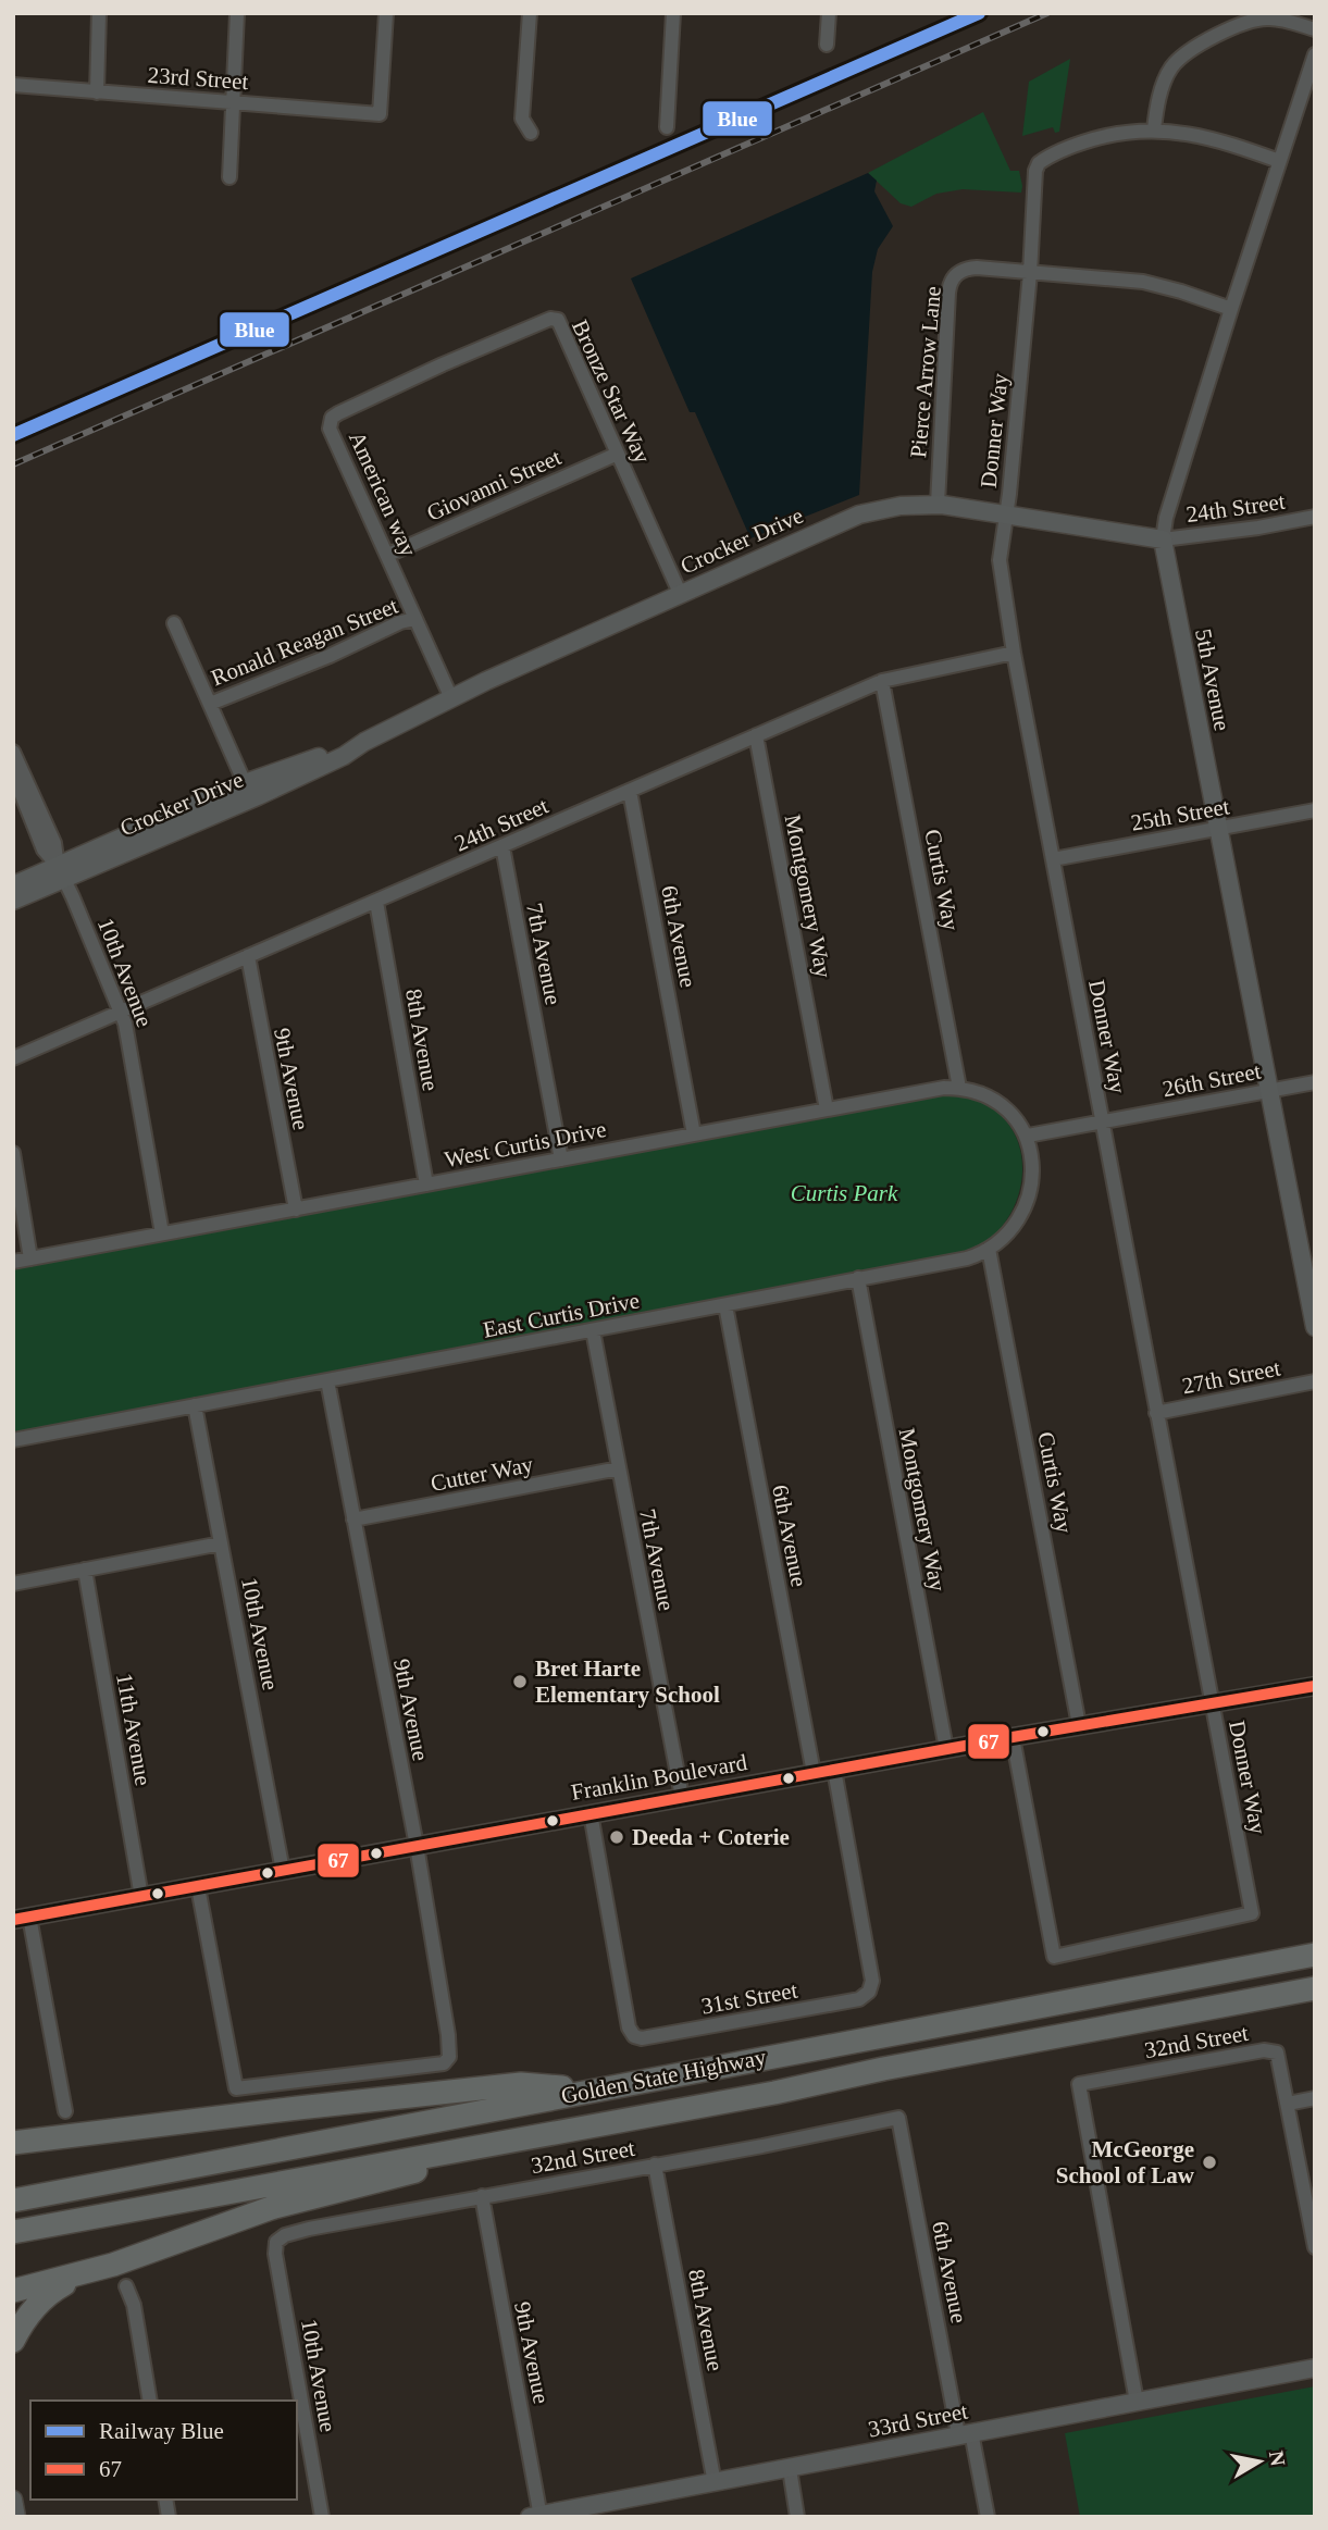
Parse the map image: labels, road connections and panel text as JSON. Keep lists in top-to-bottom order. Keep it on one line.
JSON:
{"streets":{"highway":["Golden State Highway"],"street":["23rd Street","Pierce Arrow Lane","Bronze Star Way","Donner Way","Giovanni Street","American way","24th Street","Crocker Drive","Ronald Reagan Street","5th Avenue","25th Street","Curtis Way","Montgomery Way","6th Avenue","7th Avenue","10th Avenue","8th Avenue","9th Avenue","26th Street","West Curtis Drive","East Curtis Drive","27th Street","Cutter Way","11th Avenue","Franklin Boulevard","31st Street","32nd Street","33rd Street"]},"crossings":[["Pierce Arrow Lane","Donner Way"],["Pierce Arrow Lane","Crocker Drive"],["Bronze Star Way","Giovanni Street"],["Bronze Star Way","American way"],["Bronze Star Way","Crocker Drive"],["Donner Way","24th Street"],["Donner Way","Crocker Drive"],["Donner Way","25th Street"],["Donner Way","26th Street"],["Donner Way","27th Street"],["Donner Way","Franklin Boulevard"],["Giovanni Street","American way"],["American way","Crocker Drive"],["American way","Ronald Reagan Street"],["24th Street","Crocker Drive"],["24th Street","5th Avenue"],["24th Street","Curtis Way"],["24th Street","Montgomery Way"],["24th Street","6th Avenue"],["24th Street","7th Avenue"],["24th Street","10th Avenue"],["24th Street","8th Avenue"],["24th Street","9th Avenue"],["Crocker Drive","5th Avenue"],["Crocker Drive","10th Avenue"],["5th Avenue","25th Street"],["5th Avenue","26th Street"],["Curtis Way","West Curtis Drive"],["Curtis Way","East Curtis Drive"],["Curtis Way","Franklin Boulevard"],["Montgomery Way","West Curtis Drive"],["Montgomery Way","East Curtis Drive"],["Montgomery Way","Franklin Boulevard"],["6th Avenue","West Curtis Drive"],["6th Avenue","East Curtis Drive"],["6th Avenue","Franklin Boulevard"],["6th Avenue","32nd Street"],["6th Avenue","33rd Street"],["7th Avenue","West Curtis Drive"],["7th Avenue","East Curtis Drive"],["7th Avenue","Cutter Way"],["7th Avenue","Franklin Boulevard"],["10th Avenue","West Curtis Drive"],["10th Avenue","East Curtis Drive"],["10th Avenue","Franklin Boulevard"],["10th Avenue","32nd Street"],["8th Avenue","West Curtis Drive"],["8th Avenue","32nd Street"],["8th Avenue","33rd Street"],["9th Avenue","West Curtis Drive"],["9th Avenue","East Curtis Drive"],["9th Avenue","Cutter Way"],["9th Avenue","Franklin Boulevard"],["9th Avenue","32nd Street"],["9th Avenue","33rd Street"],["26th Street","West Curtis Drive"],["26th Street","East Curtis Drive"],["West Curtis Drive","East Curtis Drive"],["11th Avenue","Franklin Boulevard"],["Franklin Boulevard","31st Street"],["32nd Street","33rd Street"]],"parks":["Curtis Park"],"places":["Bret Harte Elementary School","Deeda + Coterie","McGeorge School of Law"],"lines":["rail line Blue","transit line 67"],"legend":["Railway Blue","67"],"north":"right"}
